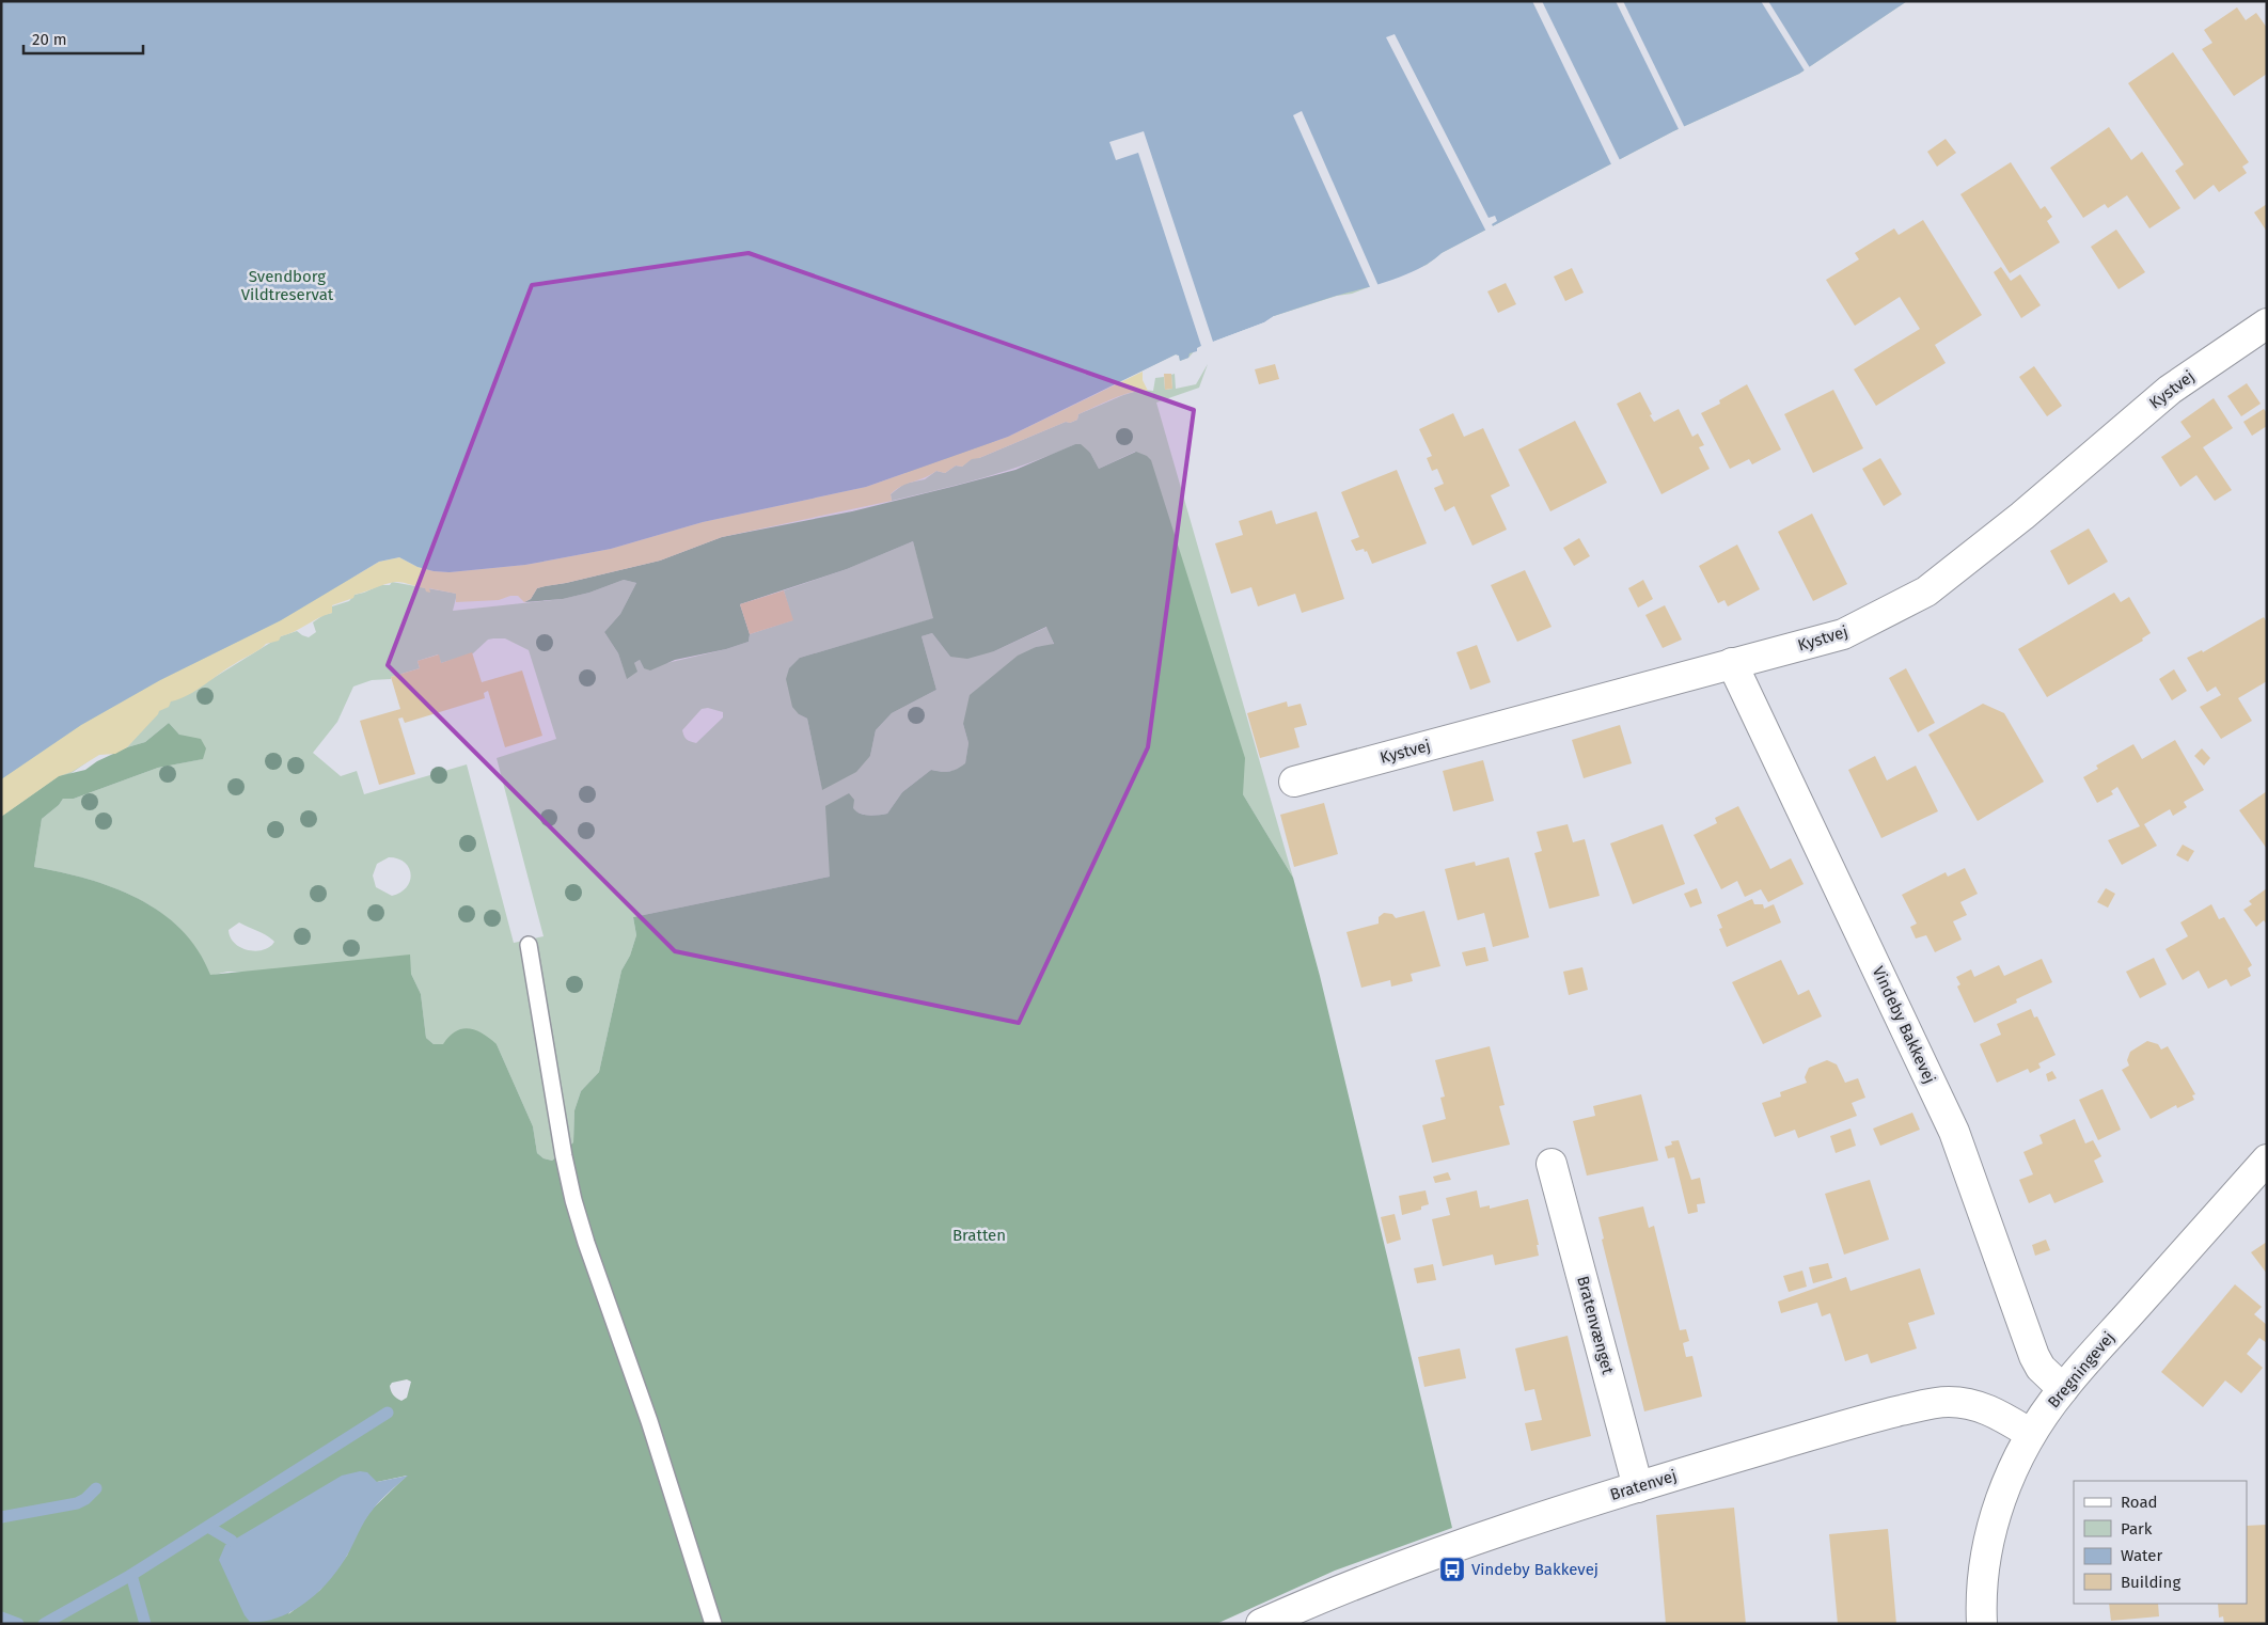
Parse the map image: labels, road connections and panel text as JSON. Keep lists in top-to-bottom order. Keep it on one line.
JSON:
{"streets":{"street":["Kystvej","Vindeby Bakkevej","Bratenvænget","Bregningevej","Bratenvej"]},"crossings":[["Kystvej","Vindeby Bakkevej"],["Vindeby Bakkevej","Bregningevej"],["Bratenvænget","Bratenvej"],["Bregningevej","Bratenvej"]],"parks":["Svendborg Vildtreservat","Bratten"],"places":{"bus stop":["Vindeby Bakkevej"]},"legend":["Road","Park","Water","Building"],"scale_bar":"20 m"}
